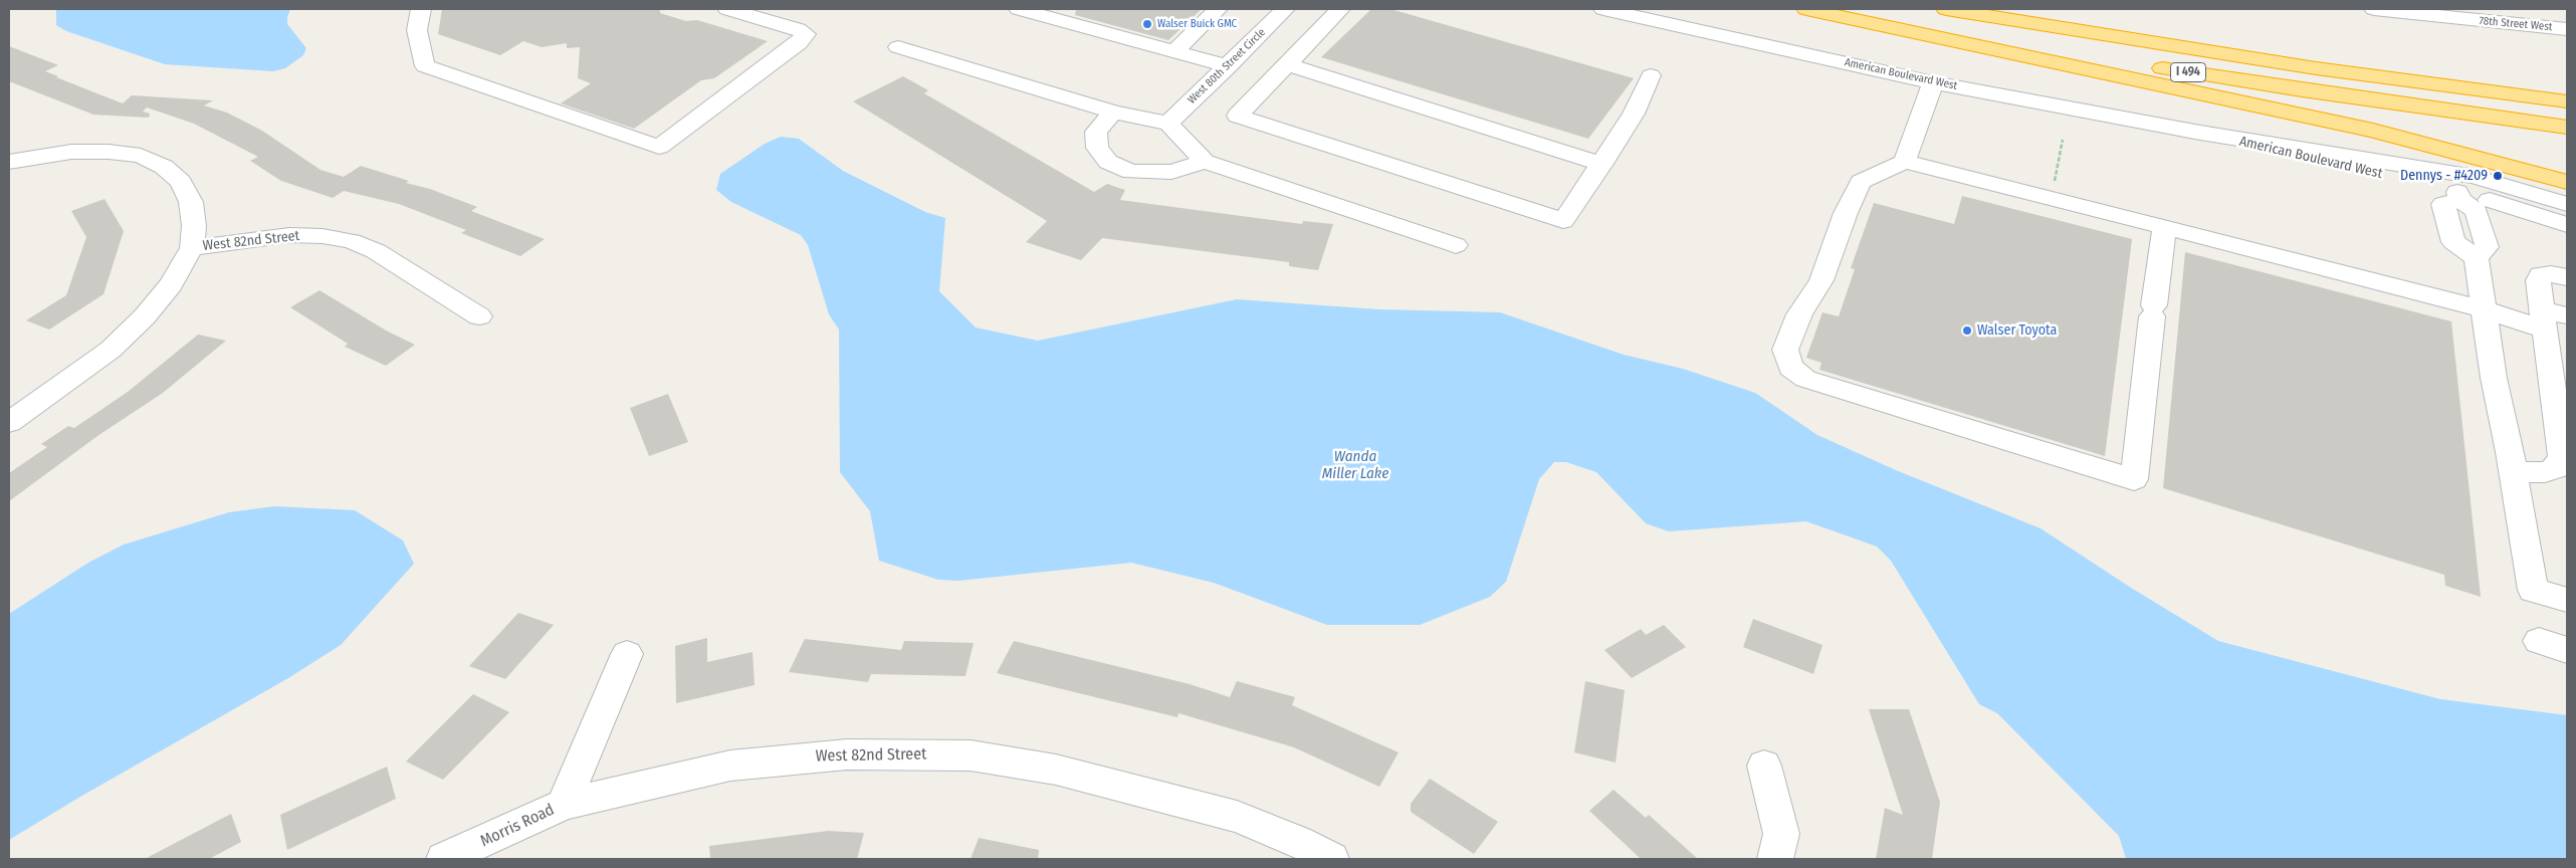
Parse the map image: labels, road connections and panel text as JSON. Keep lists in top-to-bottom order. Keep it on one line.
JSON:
{"streets":{"highway":["I 494"],"street":["78th Street West","West 80th Street Circle","American Boulevard West","West 82nd Street","Morris Road"]},"crossings":[["West 82nd Street","Morris Road"]],"water":["Wanda Miller Lake"],"places":["Walser Buick GMC","Dennys - #4209","Walser Toyota"]}
